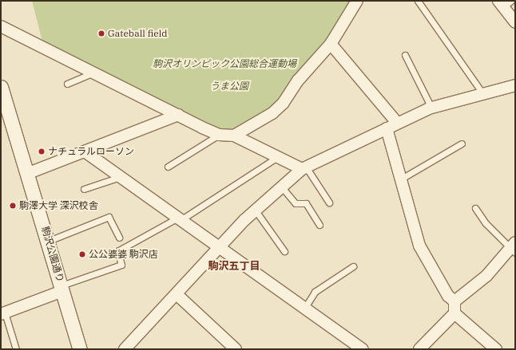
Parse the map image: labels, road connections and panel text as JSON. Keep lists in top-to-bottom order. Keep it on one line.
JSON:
{"streets":{"street":["駒沢公園通り"]},"districts":["駒沢五丁目"],"parks":["駒沢オリンピック公園総合運動場","うま公園"],"places":["Gateball field","ナチュラルローソン","駒澤大学 深沢校舎","公公婆婆 駒沢店"]}
